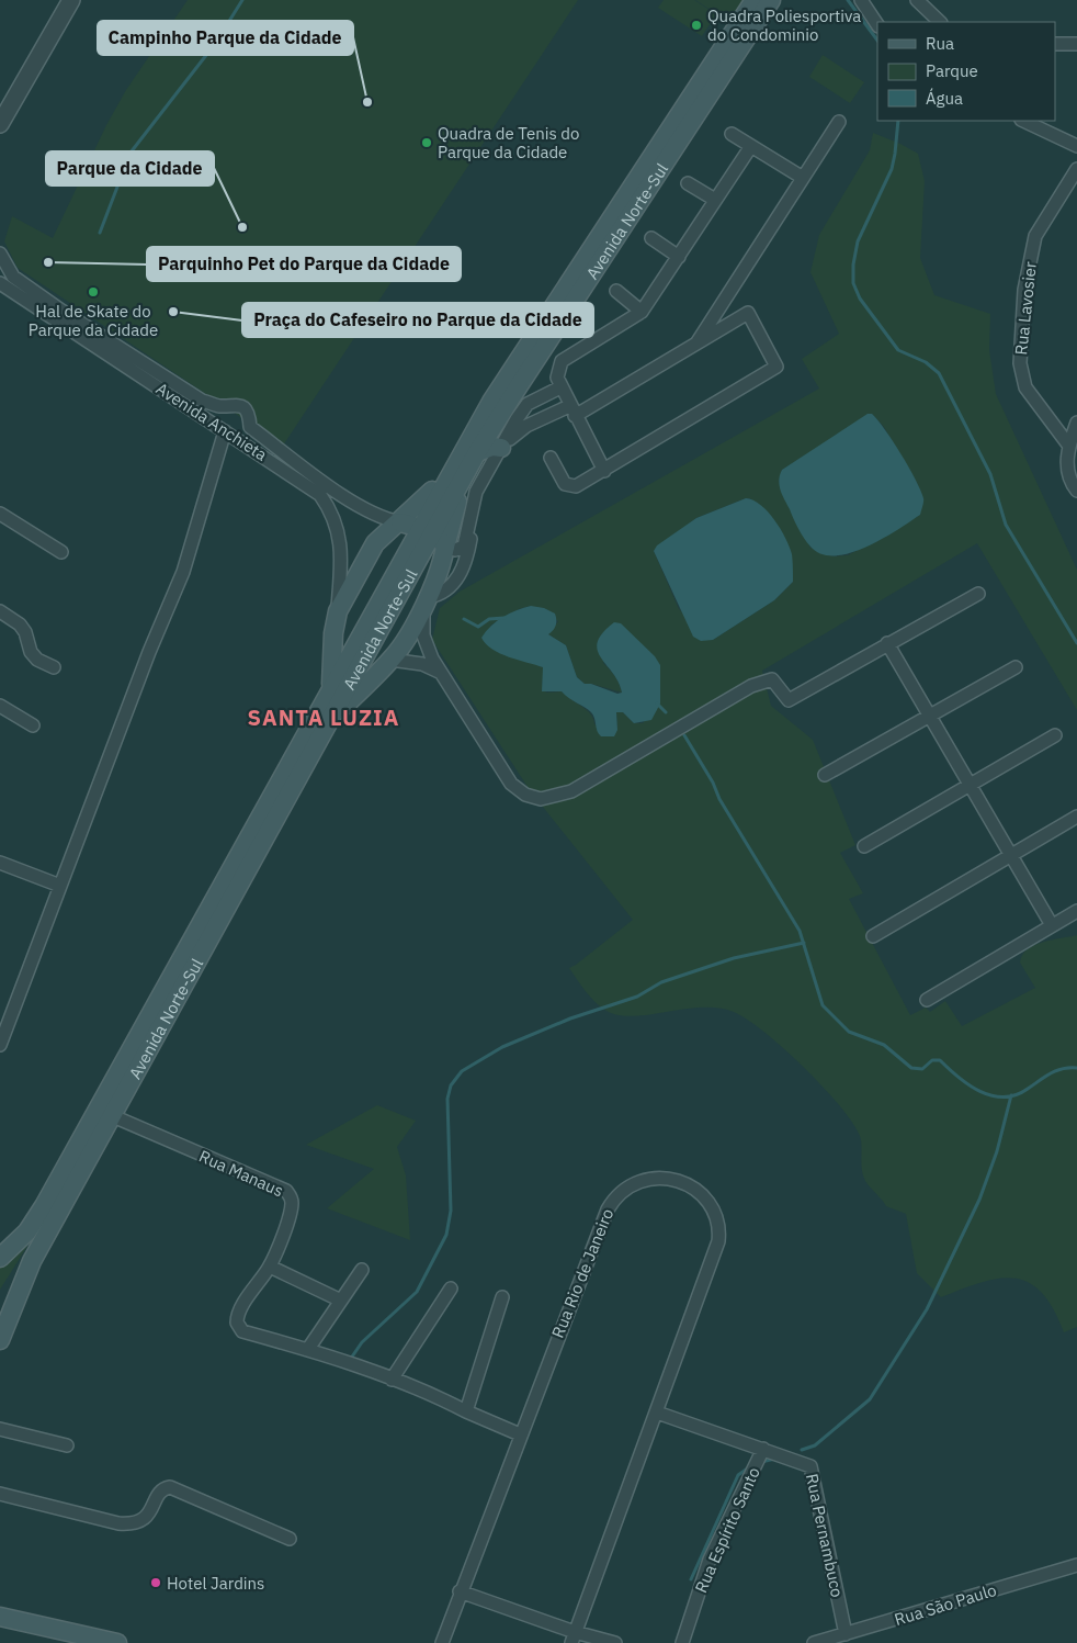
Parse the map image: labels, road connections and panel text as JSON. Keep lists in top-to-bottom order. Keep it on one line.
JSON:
{"streets":{"main road":["Avenida Norte-Sul"],"street":["Rua Lavosier","Avenida Anchieta","Rua Manaus","Rua Rio de Janeiro","Rua Espírito Santo","Rua Pernambuco","Rua São Paulo"]},"crossings":[["Avenida Norte-Sul","Rua Manaus"],["Rua Rio de Janeiro","Rua Pernambuco"],["Rua Espírito Santo","Rua Pernambuco"],["Rua Pernambuco","Rua São Paulo"]],"districts":["SANTA LUZIA"],"places":["Quadra Poliesportiva do Condominio","Campinho Parque da Cidade","Quadra de Tenis do Parque da Cidade","Parque da Cidade","Parquinho Pet do Parque da Cidade","Hal de Skate do Parque da Cidade","Praça do Cafeseiro no Parque da Cidade","Hotel Jardins"],"legend":["Rua","Parque","Água"]}
